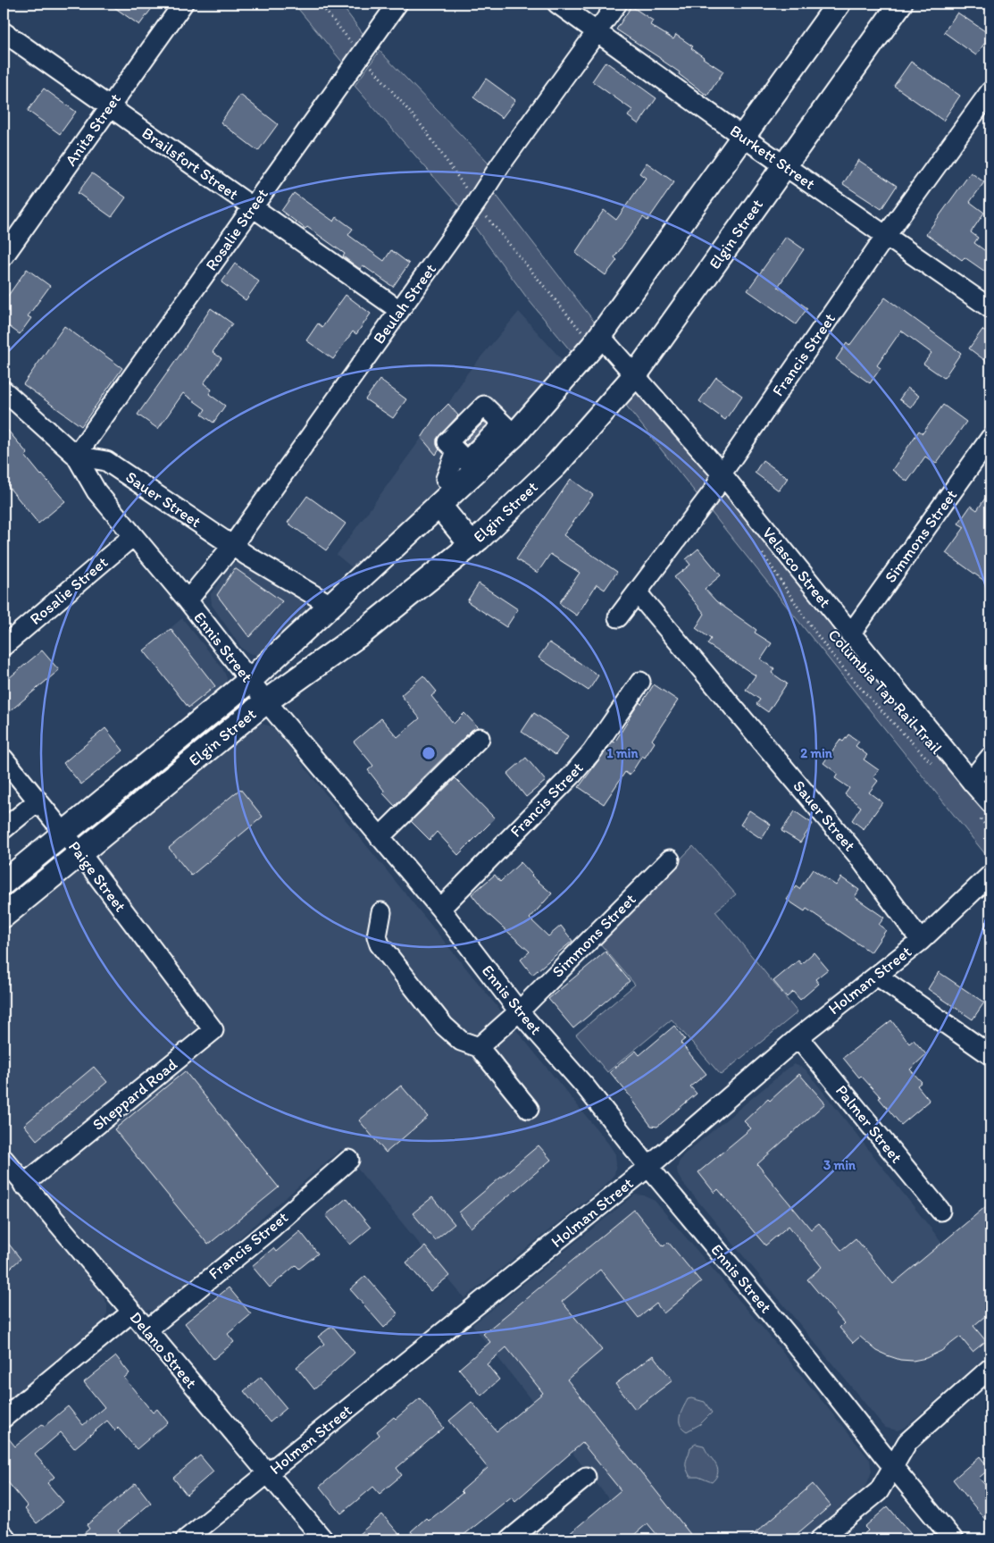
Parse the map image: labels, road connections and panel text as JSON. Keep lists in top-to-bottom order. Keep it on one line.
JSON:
{"streets":{"main road":["Elgin Street"],"street":["Anita Street","Burkett Street","Brailsfort Street","Rosalie Street","Beulah Street","Francis Street","Sauer Street","Simmons Street","Velasco Street","Ennis Street","Paige Street","Holman Street","Sheppard Road","Palmer Street","Delano Street"],"path":["Columbia Tap Rail Trail"]},"crossings":[["Anita Street","Brailsfort Street"],["Burkett Street","Elgin Street"],["Burkett Street","Beulah Street"],["Burkett Street","Francis Street"],["Brailsfort Street","Rosalie Street"],["Brailsfort Street","Beulah Street"],["Rosalie Street","Sauer Street"],["Rosalie Street","Ennis Street"],["Elgin Street","Sauer Street"],["Elgin Street","Velasco Street"],["Elgin Street","Ennis Street"],["Elgin Street","Paige Street"],["Beulah Street","Sauer Street"],["Beulah Street","Ennis Street"],["Francis Street","Sauer Street"],["Francis Street","Velasco Street"],["Francis Street","Ennis Street"],["Francis Street","Delano Street"],["Sauer Street","Ennis Street"],["Sauer Street","Holman Street"],["Simmons Street","Velasco Street"],["Simmons Street","Ennis Street"],["Ennis Street","Holman Street"],["Paige Street","Sheppard Road"],["Holman Street","Palmer Street"],["Holman Street","Delano Street"],["Sheppard Road","Delano Street"]],"rings":["1 min","2 min","3 min"]}
